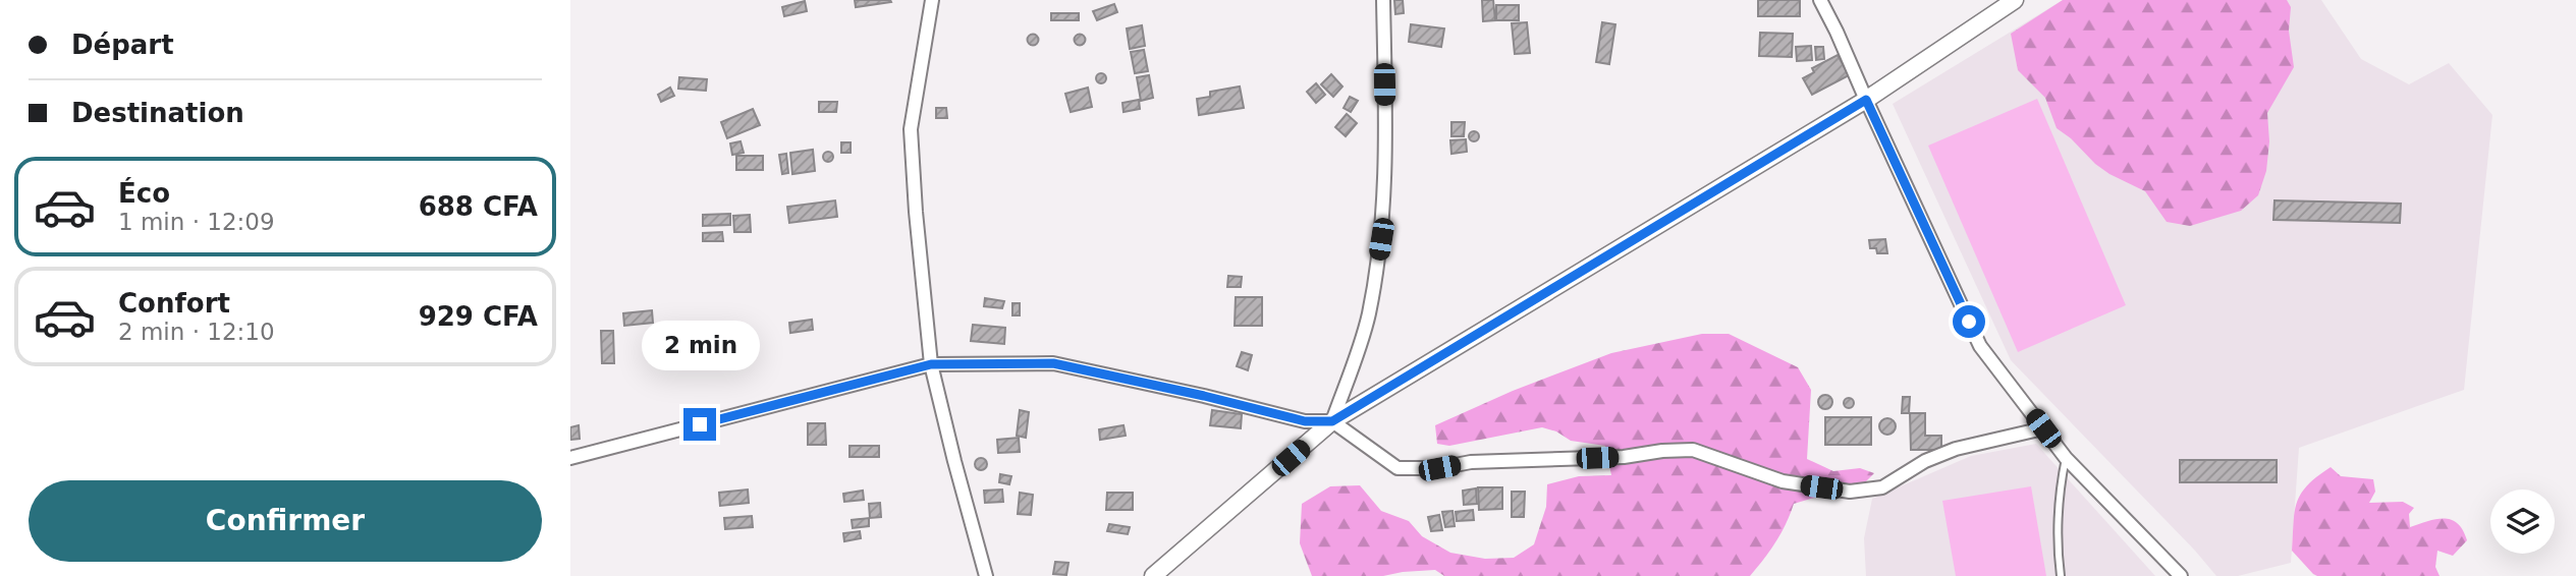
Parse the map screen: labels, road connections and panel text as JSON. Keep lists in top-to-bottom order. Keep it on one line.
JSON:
{"page":{"banner":["Départ","Destination"],"list":[{"name":"Éco","note":"1 min · 12:09","value":"688 CFA"},{"name":"Confort","note":"2 min · 12:10","value":"929 CFA"}],"bubble":"2 min","buttons":"Confirmer"}}
